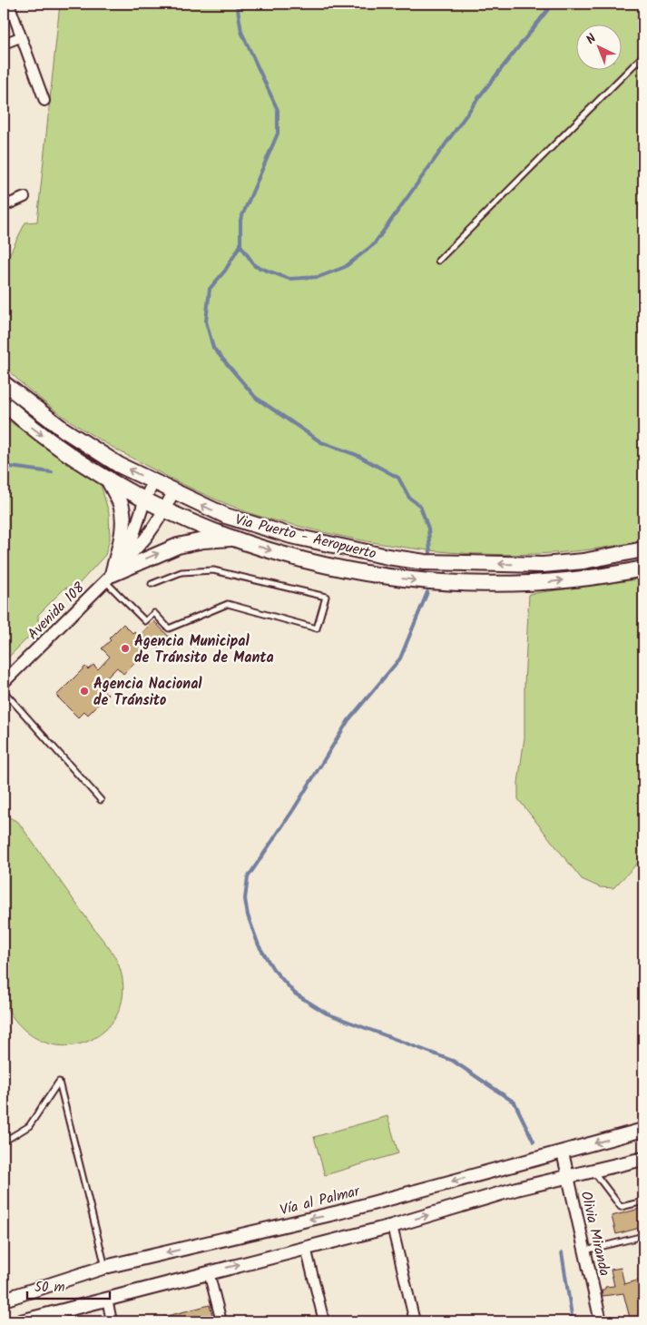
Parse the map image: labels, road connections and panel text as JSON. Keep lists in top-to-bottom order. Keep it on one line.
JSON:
{"streets":{"main road":["Via Puerto - Aeropuerto","Vía al Palmar"],"street":["Avenida 108","Olivia Miranda"]},"crossings":[["Via Puerto - Aeropuerto","Avenida 108"],["Vía al Palmar","Olivia Miranda"]],"places":["Agencia Municipal de Tránsito de Manta","Agencia Nacional de Tránsito"],"scale_bar":"50 m","north":"top left"}
